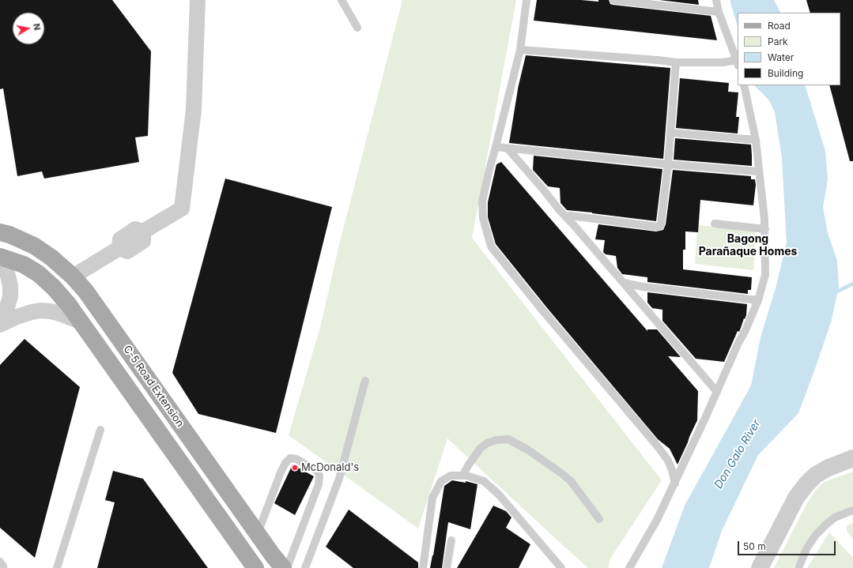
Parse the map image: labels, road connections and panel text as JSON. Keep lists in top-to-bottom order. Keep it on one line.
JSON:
{"streets":{"main road":["C-5 Road Extension"]},"districts":["Bagong Parañaque Homes"],"water":["Don Galo River"],"places":["McDonald's"],"legend":["Road","Park","Water","Building"],"scale_bar":"50 m","north":"right"}
